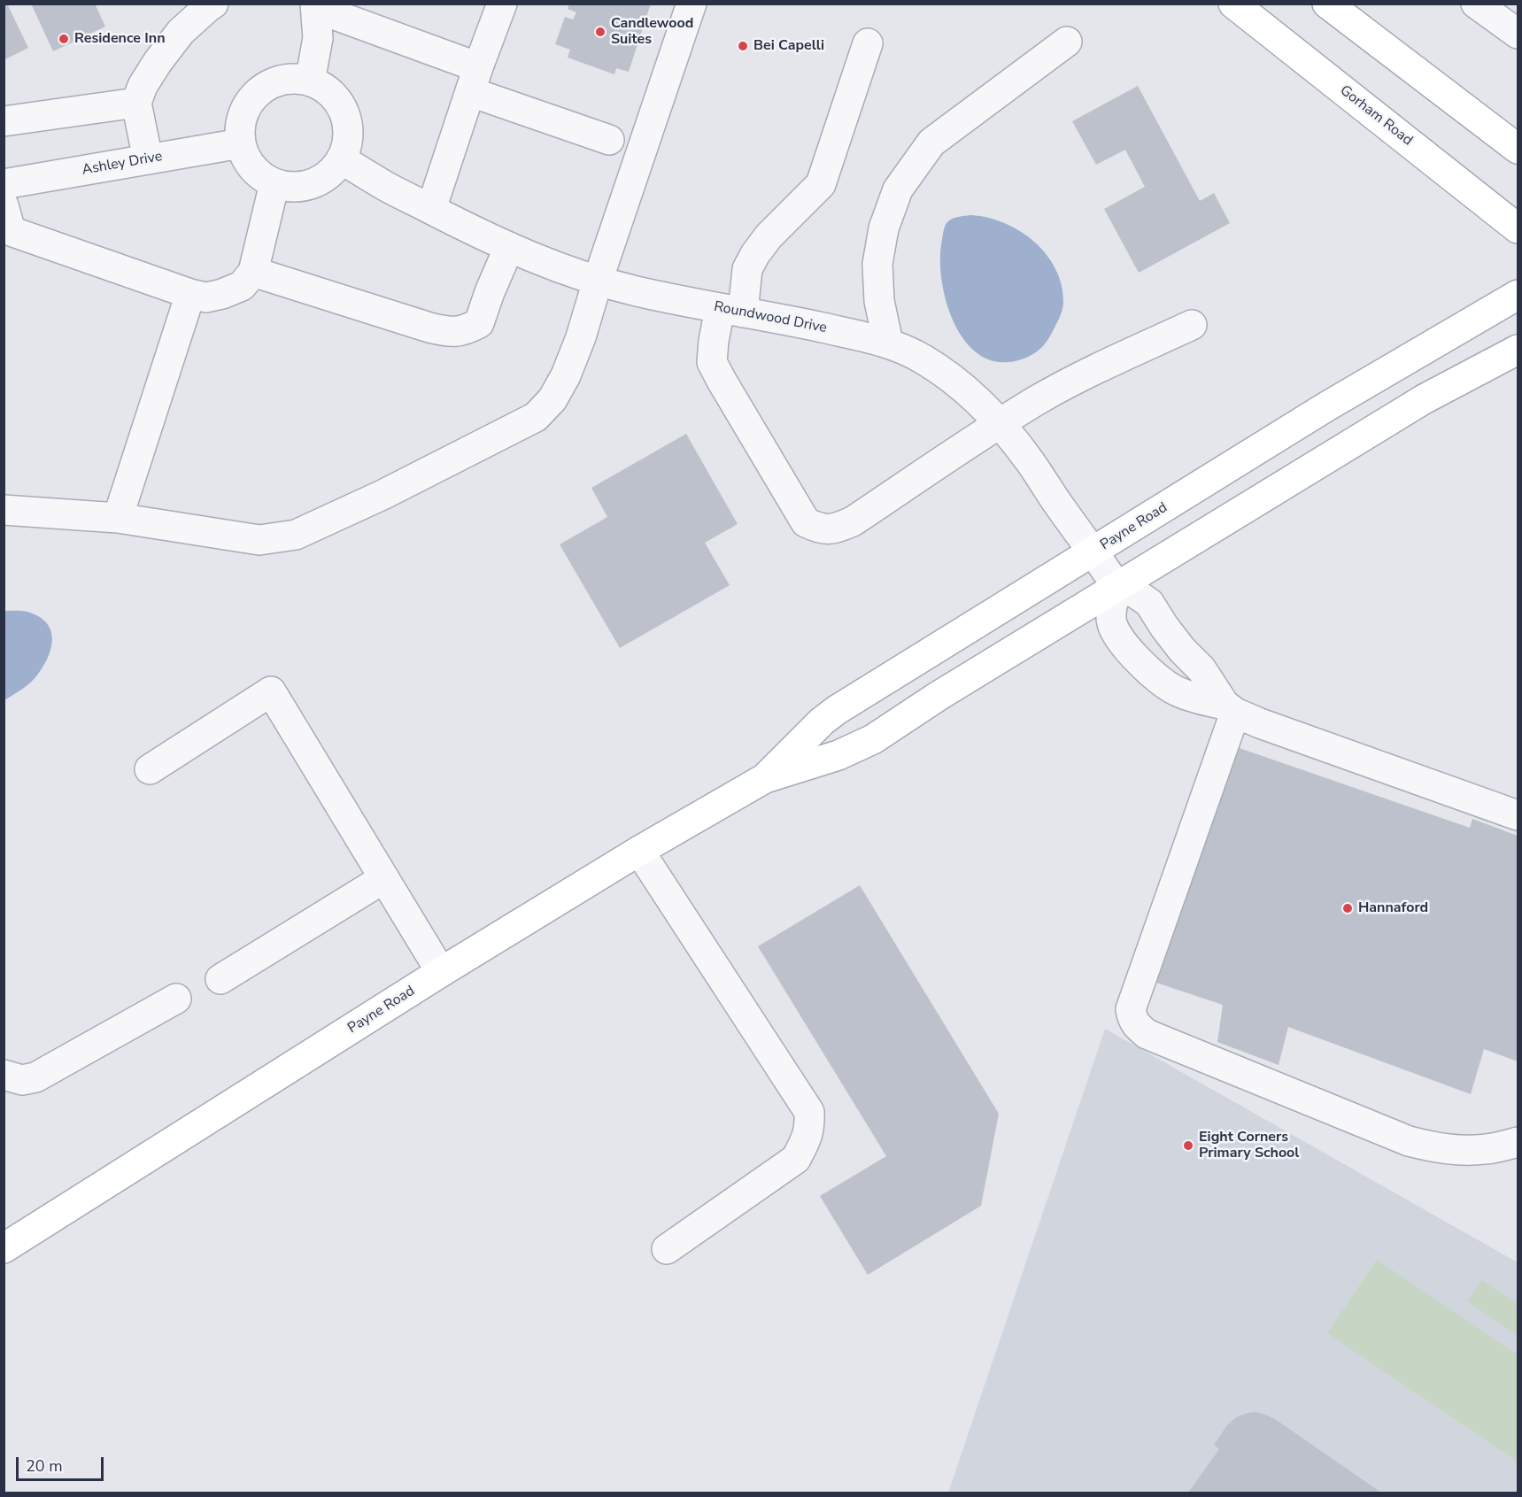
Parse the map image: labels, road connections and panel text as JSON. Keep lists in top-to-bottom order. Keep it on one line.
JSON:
{"streets":{"main road":["Gorham Road","Payne Road"],"street":["Ashley Drive","Roundwood Drive"]},"crossings":[["Ashley Drive","Roundwood Drive"],["Roundwood Drive","Payne Road"]],"places":["Candlewood Suites","Residence Inn","Bei Capelli","Hannaford","Eight Corners Primary School"],"scale_bar":"20 m"}
